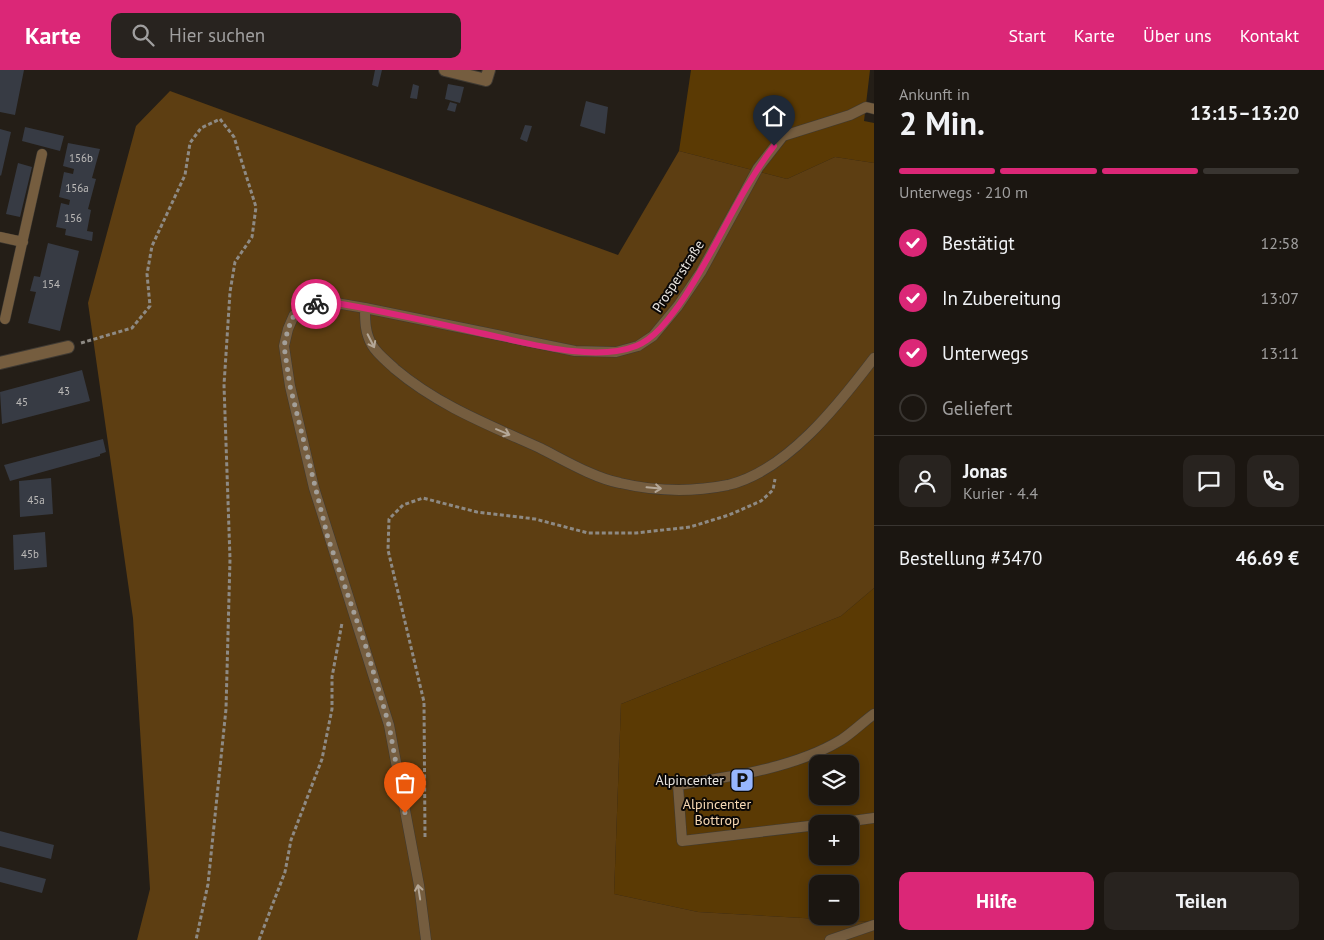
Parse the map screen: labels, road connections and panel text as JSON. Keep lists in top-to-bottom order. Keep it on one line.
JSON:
{"streets":{"lane":["Prosperstraße"]},"parks":["Alpincenter Bottrop"],"places":{"parking":["Alpincenter"]},"house_numbers":["156b","156a","156","154","43","45","45a","45b"],"page":{"header":"Karte","search":"Hier suchen","nav":["Start","Karte","Über uns","Kontakt"],"heading":["2 Min.","Ankunft in","13:15–13:20"],"panel":["Jonas","Kurier · 4.4","Bestellung #3470","46.69 €"],"bar":"Unterwegs · 210 m","list":[["Bestätigt","12:58"],["In Zubereitung","13:07"],["Unterwegs","13:11"],"Geliefert"],"map_buttons":["+","−"],"buttons":["Hilfe","Teilen"]}}
